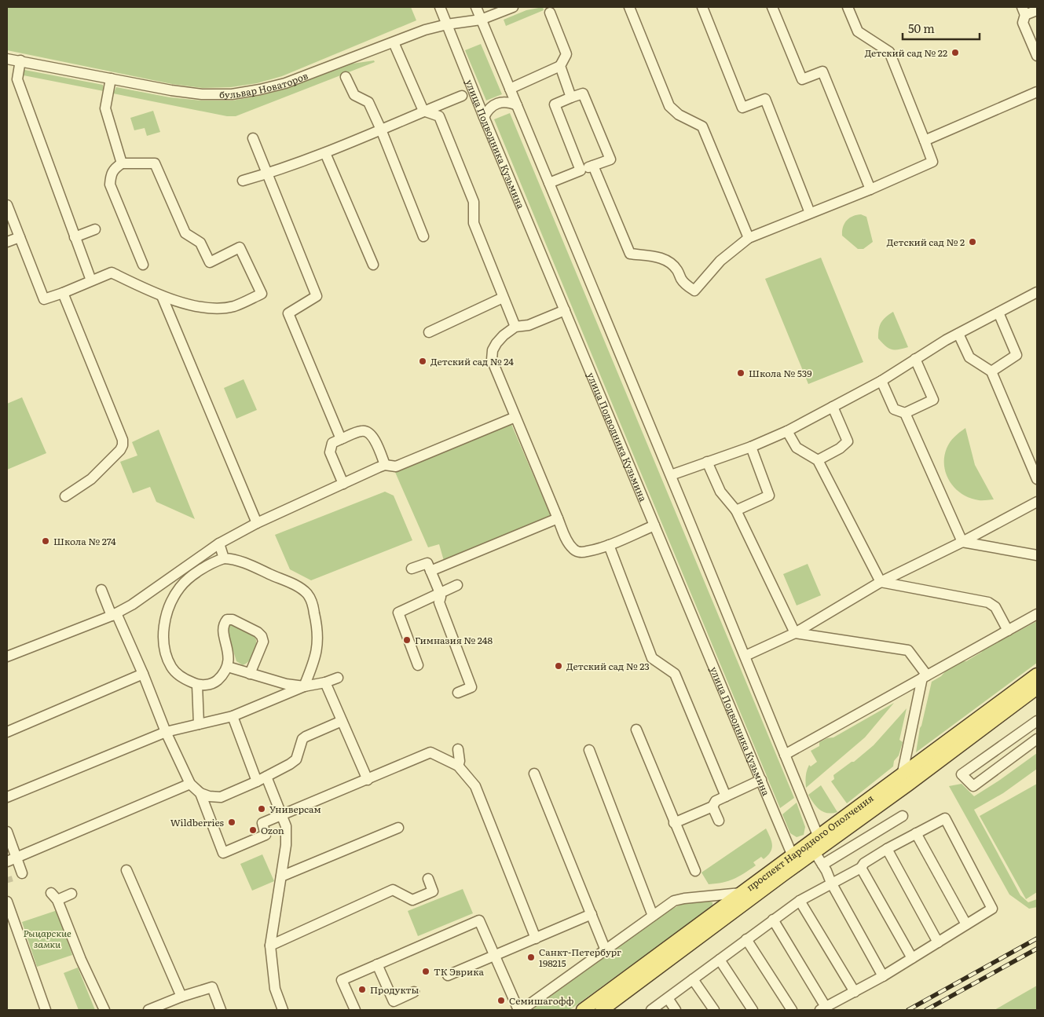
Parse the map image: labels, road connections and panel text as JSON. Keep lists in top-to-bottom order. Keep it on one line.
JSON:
{"streets":{"main road":["проспект Народного Ополчения"],"street":["бульвар Новаторов","улица Подводника Кузьмина"]},"crossings":[["бульвар Новаторов","улица Подводника Кузьмина"],["улица Подводника Кузьмина","проспект Народного Ополчения"]],"parks":["Рыцарские замки"],"places":["Детский сад № 22","Детский сад № 2","Детский сад № 24","Школа № 539","Школа № 274","Гимназия № 248","Детский сад № 23","Универсам","Wildberries","Ozon","Санкт-Петербург 198215","ТК Эврика","Продукты","Семишагофф"],"scale_bar":"50 m"}
